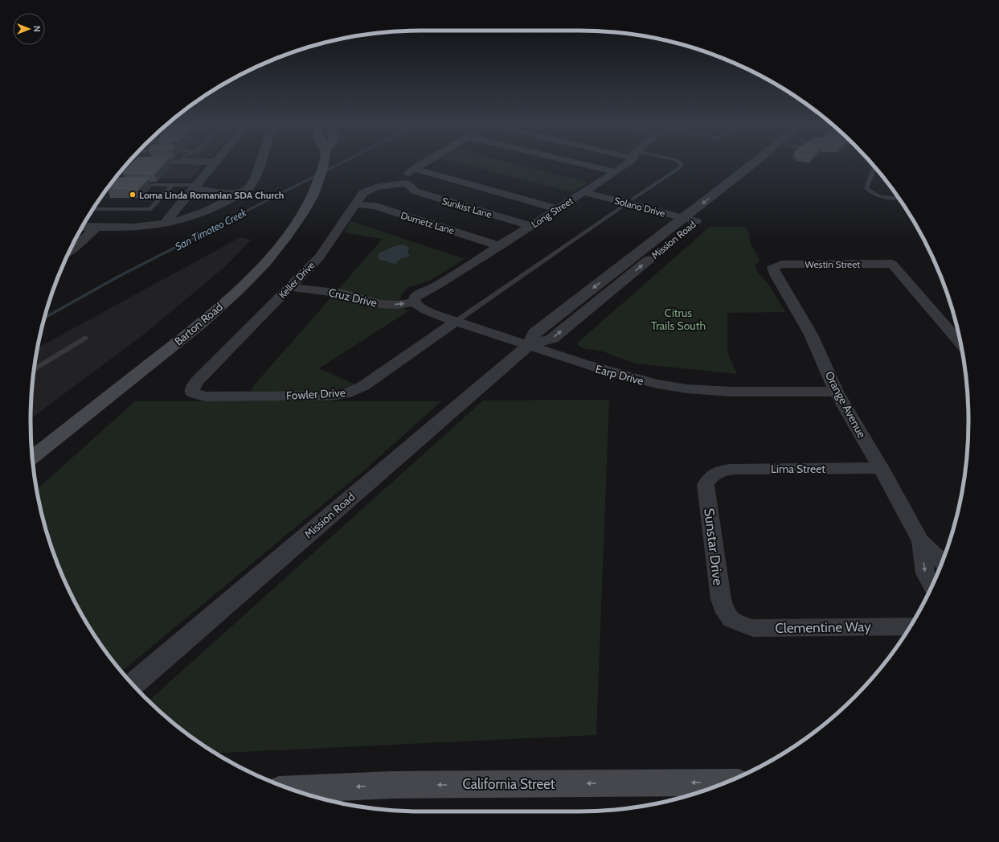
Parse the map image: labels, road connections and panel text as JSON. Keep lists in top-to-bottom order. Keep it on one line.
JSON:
{"streets":{"main road":["Barton Road","California Street"],"street":["Solano Drive","Sunkist Lane","Long Street","Dumetz Lane","Mission Road","Westin Street","Keller Drive","Cruz Drive","Earp Drive","Fowler Drive","Orange Avenue","Lima Street","Sunstar Drive","Clementine Way"]},"crossings":[["Solano Drive","Long Street"],["Solano Drive","Mission Road"],["Sunkist Lane","Long Street"],["Sunkist Lane","Keller Drive"],["Long Street","Dumetz Lane"],["Long Street","Cruz Drive"],["Long Street","Earp Drive"],["Dumetz Lane","Keller Drive"],["Mission Road","Earp Drive"],["Westin Street","Orange Avenue"],["Keller Drive","Cruz Drive"],["Keller Drive","Fowler Drive"],["Cruz Drive","Earp Drive"],["Earp Drive","Fowler Drive"],["Earp Drive","Orange Avenue"],["Orange Avenue","Lima Street"],["Lima Street","Sunstar Drive"],["Sunstar Drive","Clementine Way"]],"one_way":["Cruz Drive","California Street"],"water":["San Timoteo Creek"],"parks":["Citrus Trails South"],"places":["Loma Linda Romanian SDA Church"],"north":"right"}
